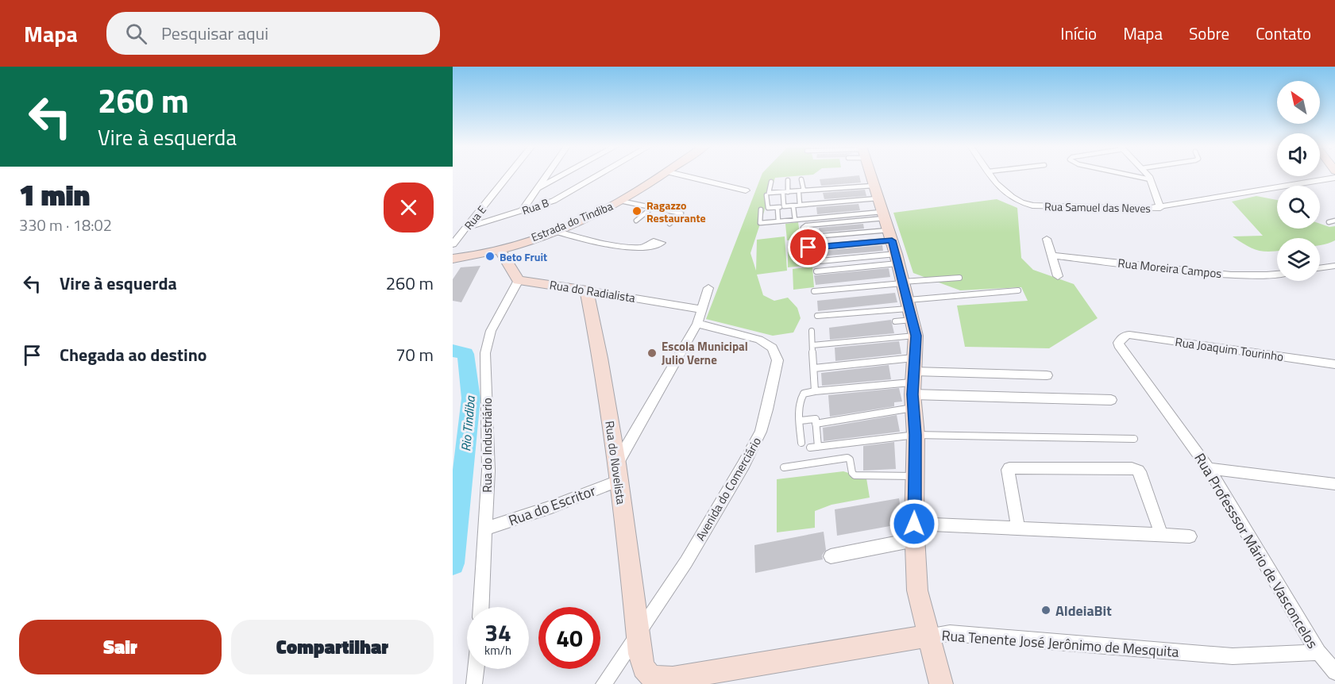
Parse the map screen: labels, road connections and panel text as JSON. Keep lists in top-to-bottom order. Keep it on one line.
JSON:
{"streets":{"street":["Rua B","Rua Samuel das Neves","Rua E","Estrada do Tindiba","Rua Moreira Campos","Rua do Radialista","Rua Joaquim Tourinho","Rua do Industriário","Rua do Novelista","Avenida do Comerciário","Rua do Escritor","Rua Professsor Mário de Vasconcelos","Rua Tenente José Jerônimo de Mesquita"]},"crossings":[["Rua B","Rua E"],["Rua do Radialista","Rua do Industriário"],["Rua do Radialista","Rua do Novelista"],["Rua Joaquim Tourinho","Rua Professsor Mário de Vasconcelos"],["Rua do Industriário","Rua do Escritor"],["Rua do Novelista","Avenida do Comerciário"],["Rua do Novelista","Rua do Escritor"],["Rua do Novelista","Rua Tenente José Jerônimo de Mesquita"],["Avenida do Comerciário","Rua Tenente José Jerônimo de Mesquita"],["Rua Professsor Mário de Vasconcelos","Rua Tenente José Jerônimo de Mesquita"]],"water":["Rio Tindiba"],"places":["Ragazzo Restaurante","Beto Fruit","Escola Municipal Julio Verne","AldeiaBit"],"north":"top left","page":{"header":"Mapa","search":"Pesquisar aqui","nav":["Início","Mapa","Sobre","Contato"],"turn":["260 m","Vire à esquerda"],"heading":["1 min","330 m · 18:02"],"list":[{"name":"Vire à esquerda","value":"260 m"},{"name":"Chegada ao destino","value":"70 m"}],"speed":"34 km/h","limit":"40","buttons":["Sair","Compartilhar"]}}
